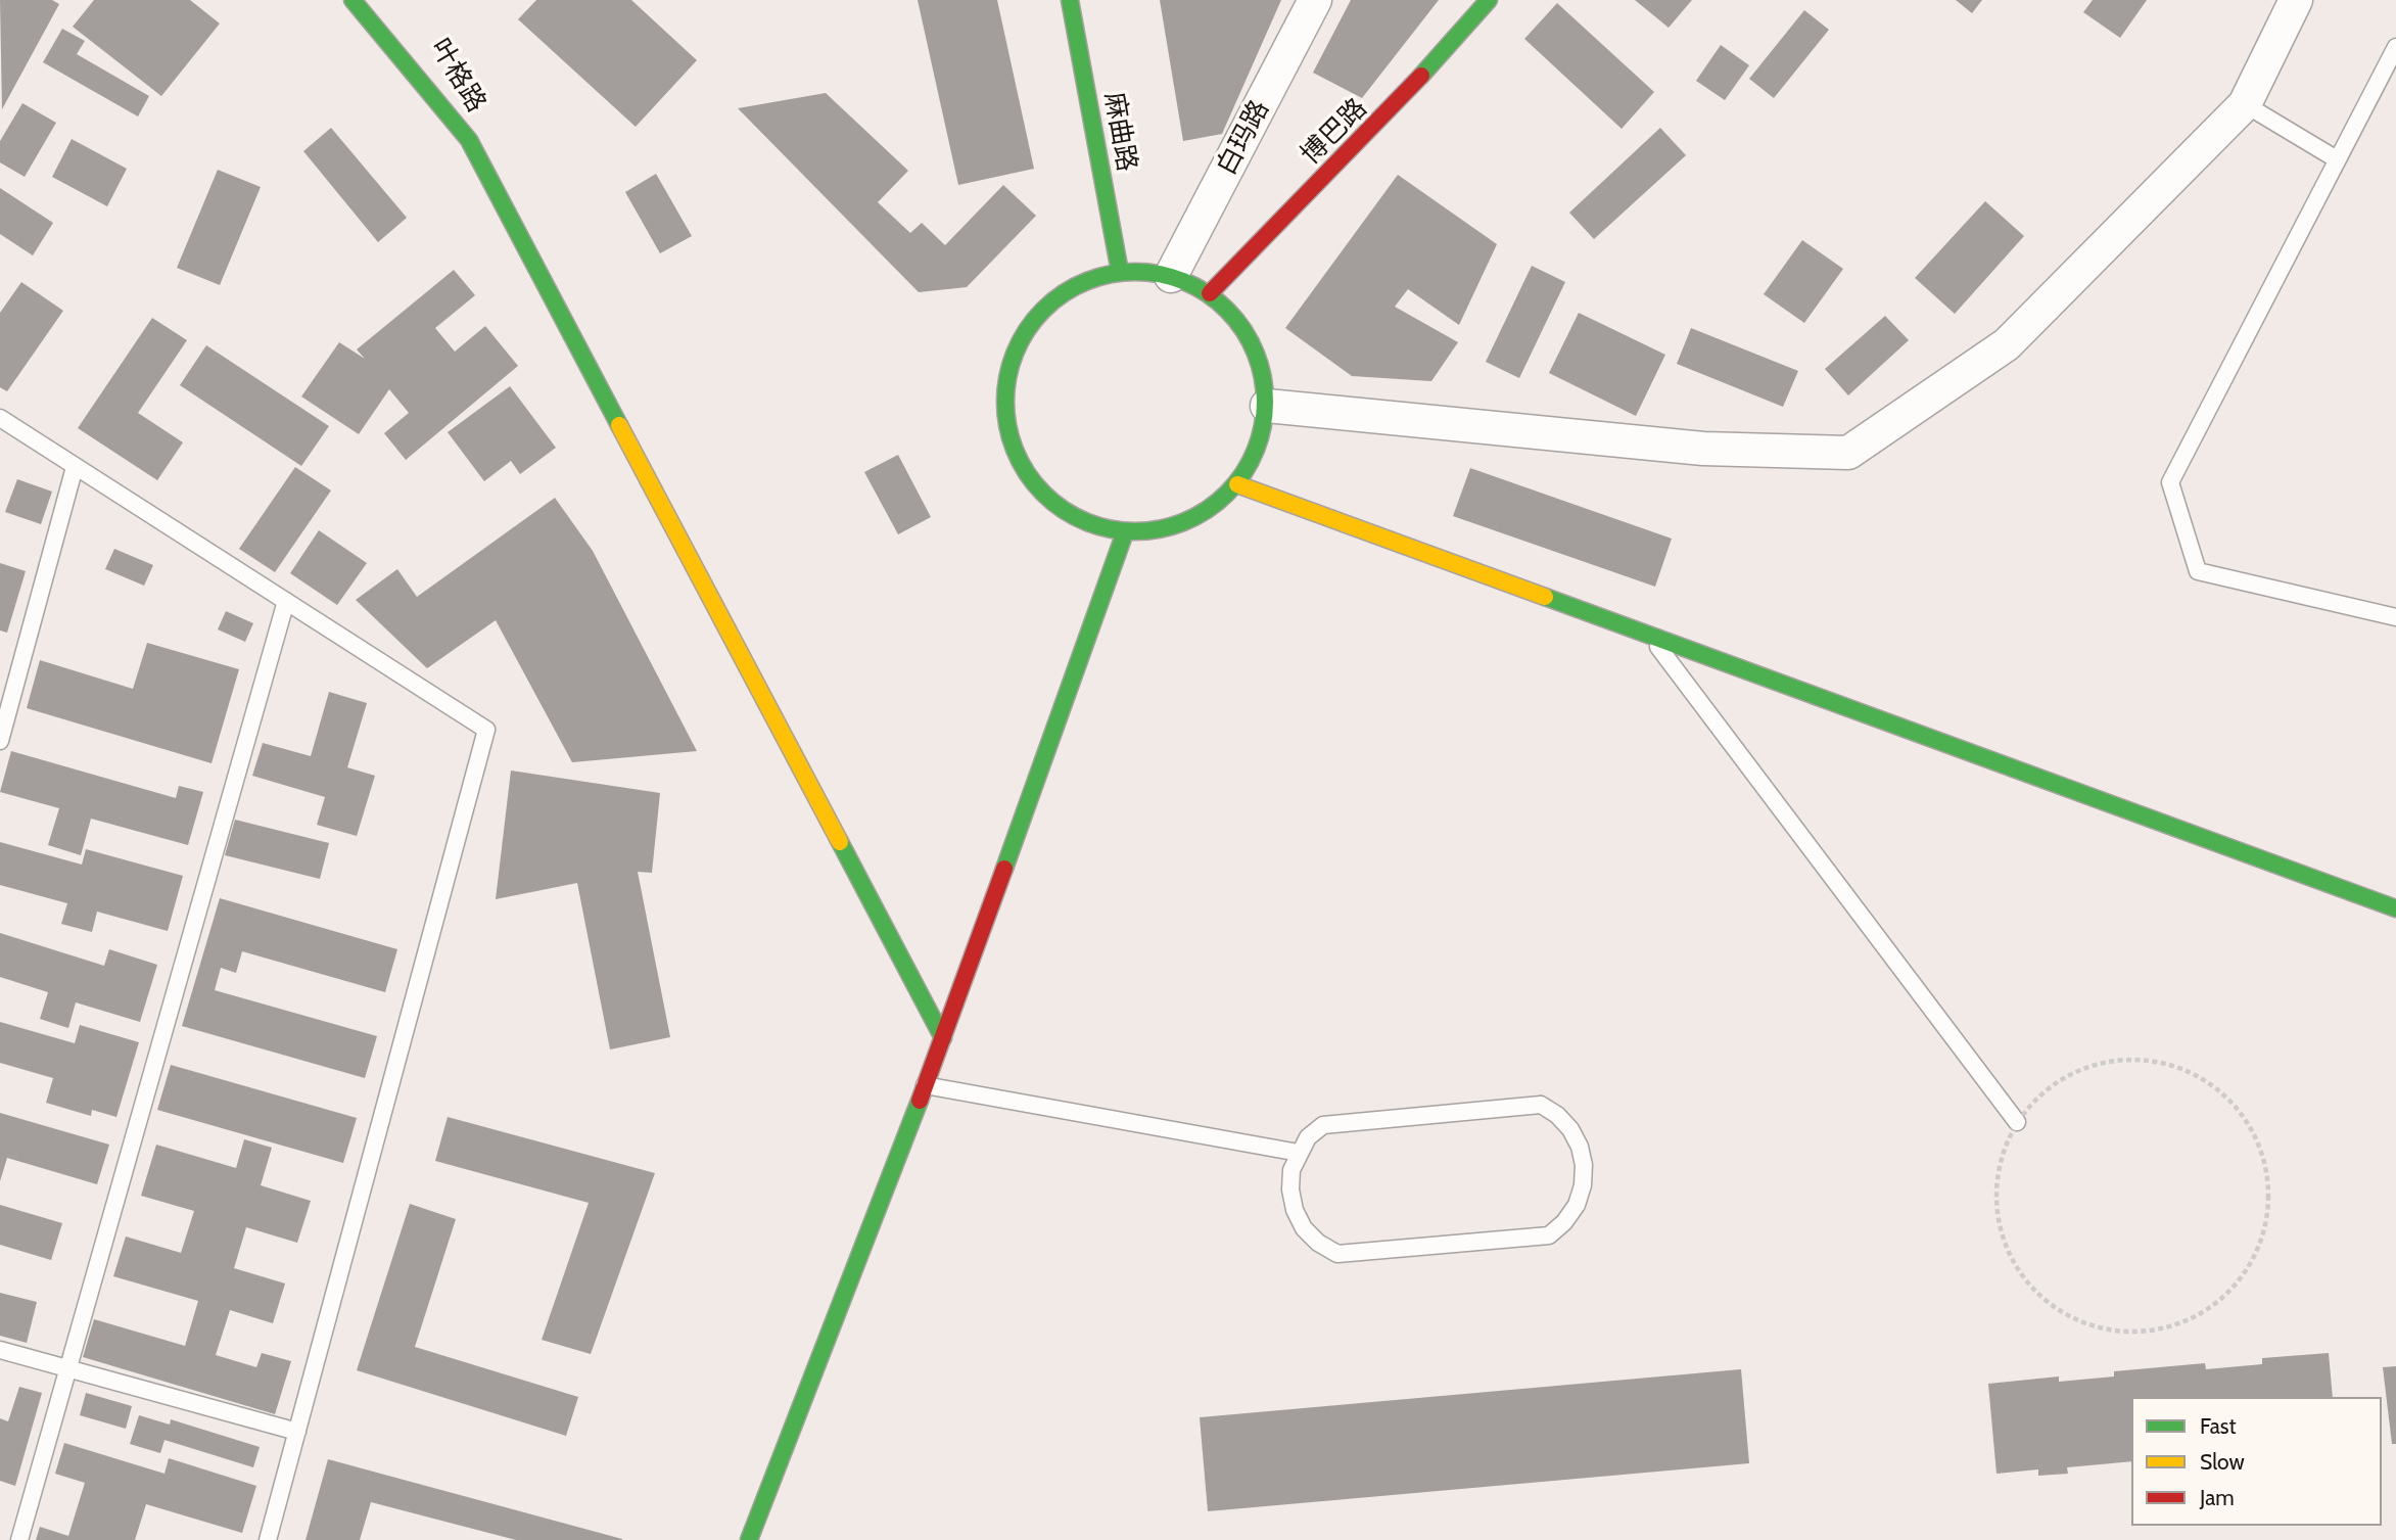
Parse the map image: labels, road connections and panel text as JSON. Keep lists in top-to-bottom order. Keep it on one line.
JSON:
{"streets":{"main road":["叶格路","麻曲路","博巴路"],"street":["白玛路"]},"legend":["Fast","Slow","Jam"]}
